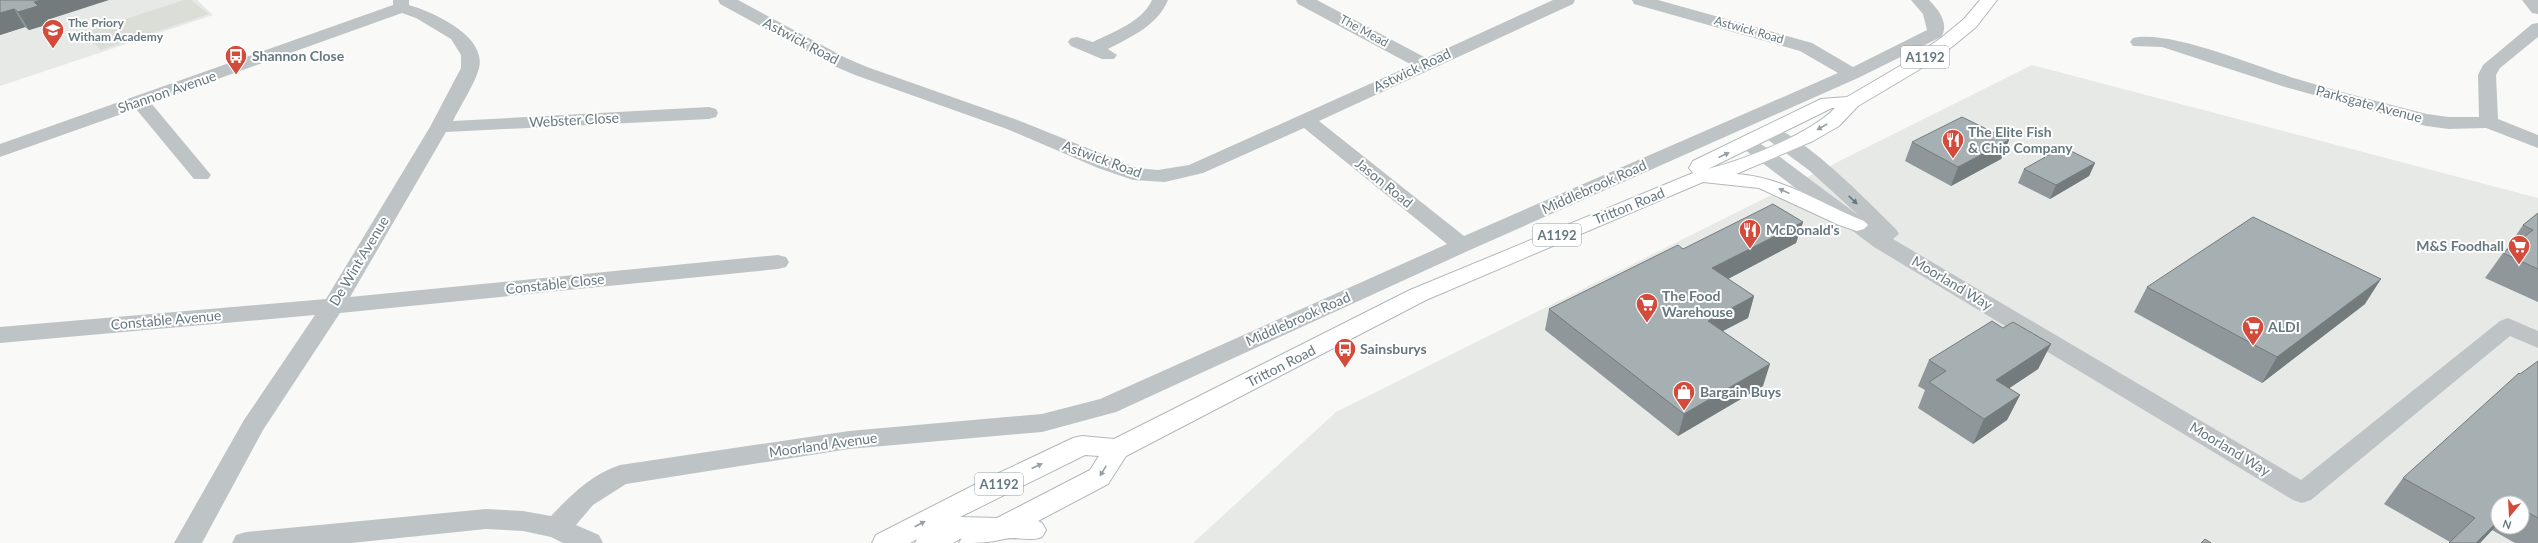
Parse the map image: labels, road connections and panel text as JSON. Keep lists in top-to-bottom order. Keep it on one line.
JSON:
{"streets":{"main road":["A1192","Tritton Road"],"street":["Astwick Road","The Mead","Shannon Avenue","Parksgate Avenue","Webster Close","Jason Road","Middlebrook Road","De Wint Avenue","Moorland Way","Constable Close","Constable Avenue","Moorland Avenue"]},"crossings":[["Astwick Road","The Mead"],["Astwick Road","Jason Road"],["Astwick Road","Middlebrook Road"],["A1192","Tritton Road"],["A1192","Moorland Way"],["Shannon Avenue","De Wint Avenue"],["Webster Close","De Wint Avenue"],["Jason Road","Middlebrook Road"],["Middlebrook Road","Moorland Avenue"],["Tritton Road","Moorland Way"],["De Wint Avenue","Constable Close"],["De Wint Avenue","Constable Avenue"],["Constable Close","Constable Avenue"]],"places":{"school or university":["The Priory Witham Academy"],"bus stop":["Shannon Close","Sainsburys"],"restaurant":["The Elite Fish & Chip Company","McDonald's"],"supermarket":["M&S Foodhall","The Food Warehouse","ALDI"],"shop":["Bargain Buys"]},"north":"bottom"}
